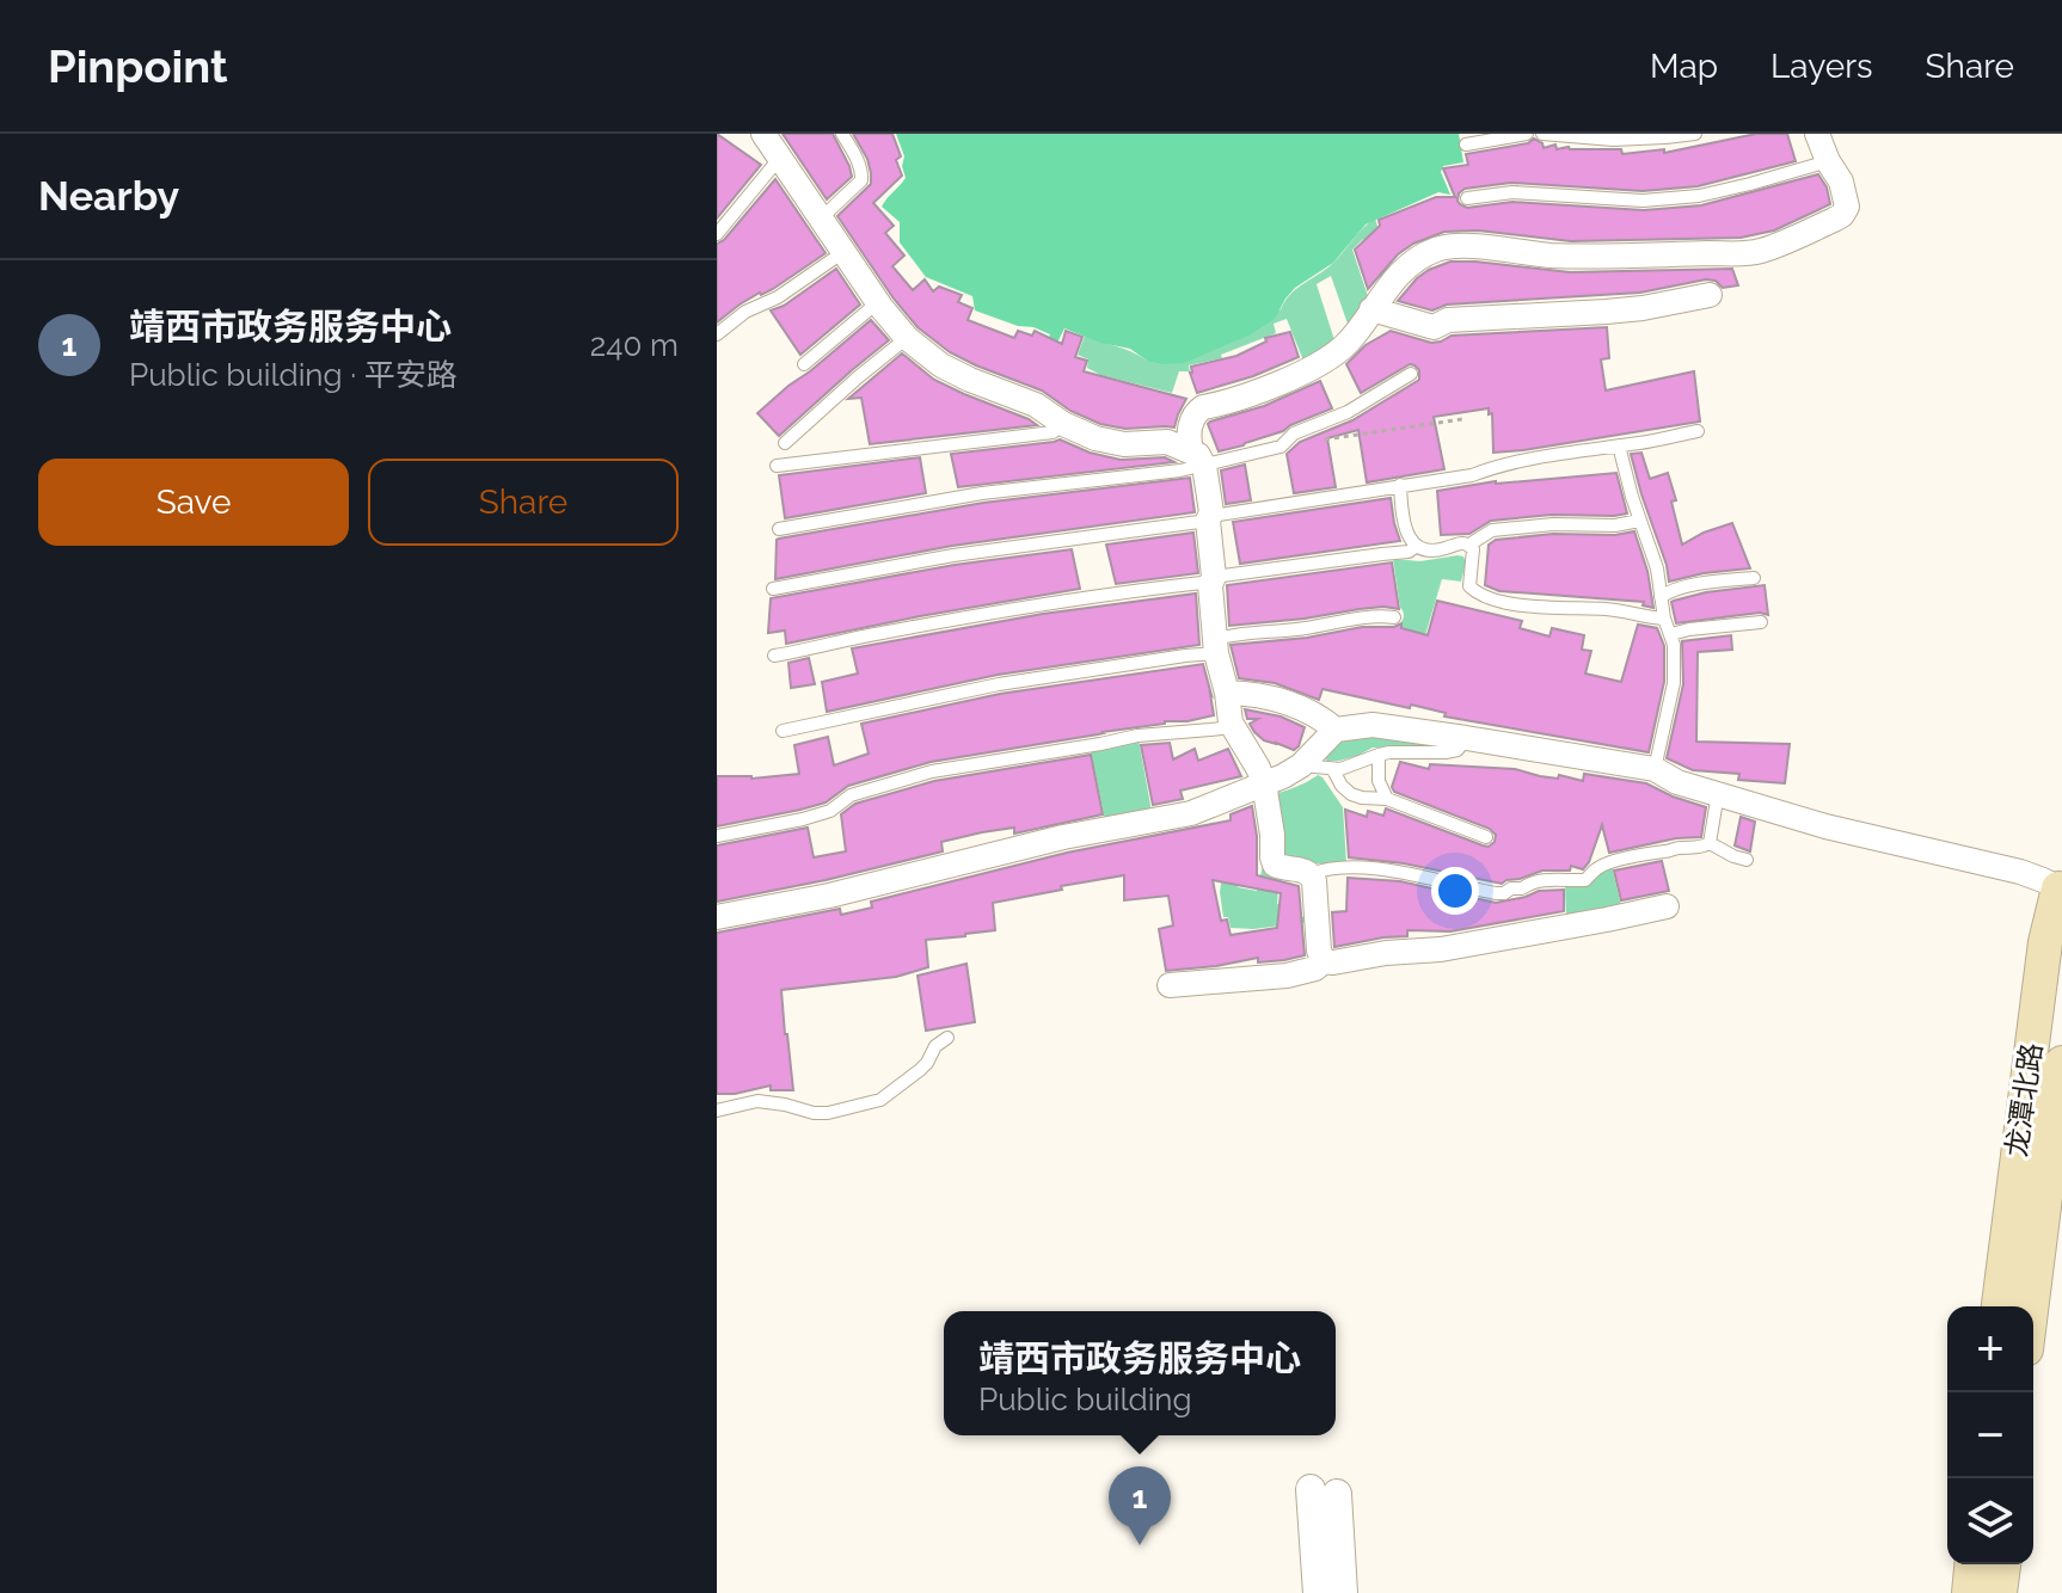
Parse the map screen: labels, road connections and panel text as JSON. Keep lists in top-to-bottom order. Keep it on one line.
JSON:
{"streets":{"main road":["龙潭北路"]},"page":{"header":"Pinpoint","nav":["Map","Layers","Share"],"heading":"Nearby","list":[{"mark":"1","name":"靖西市政务服务中心","note":"Public building · 平安路","value":"240 m"}],"buttons":["Save","Share"],"map_buttons":["+","−"],"popup":["靖西市政务服务中心","Public building"],"pins":"1"}}
